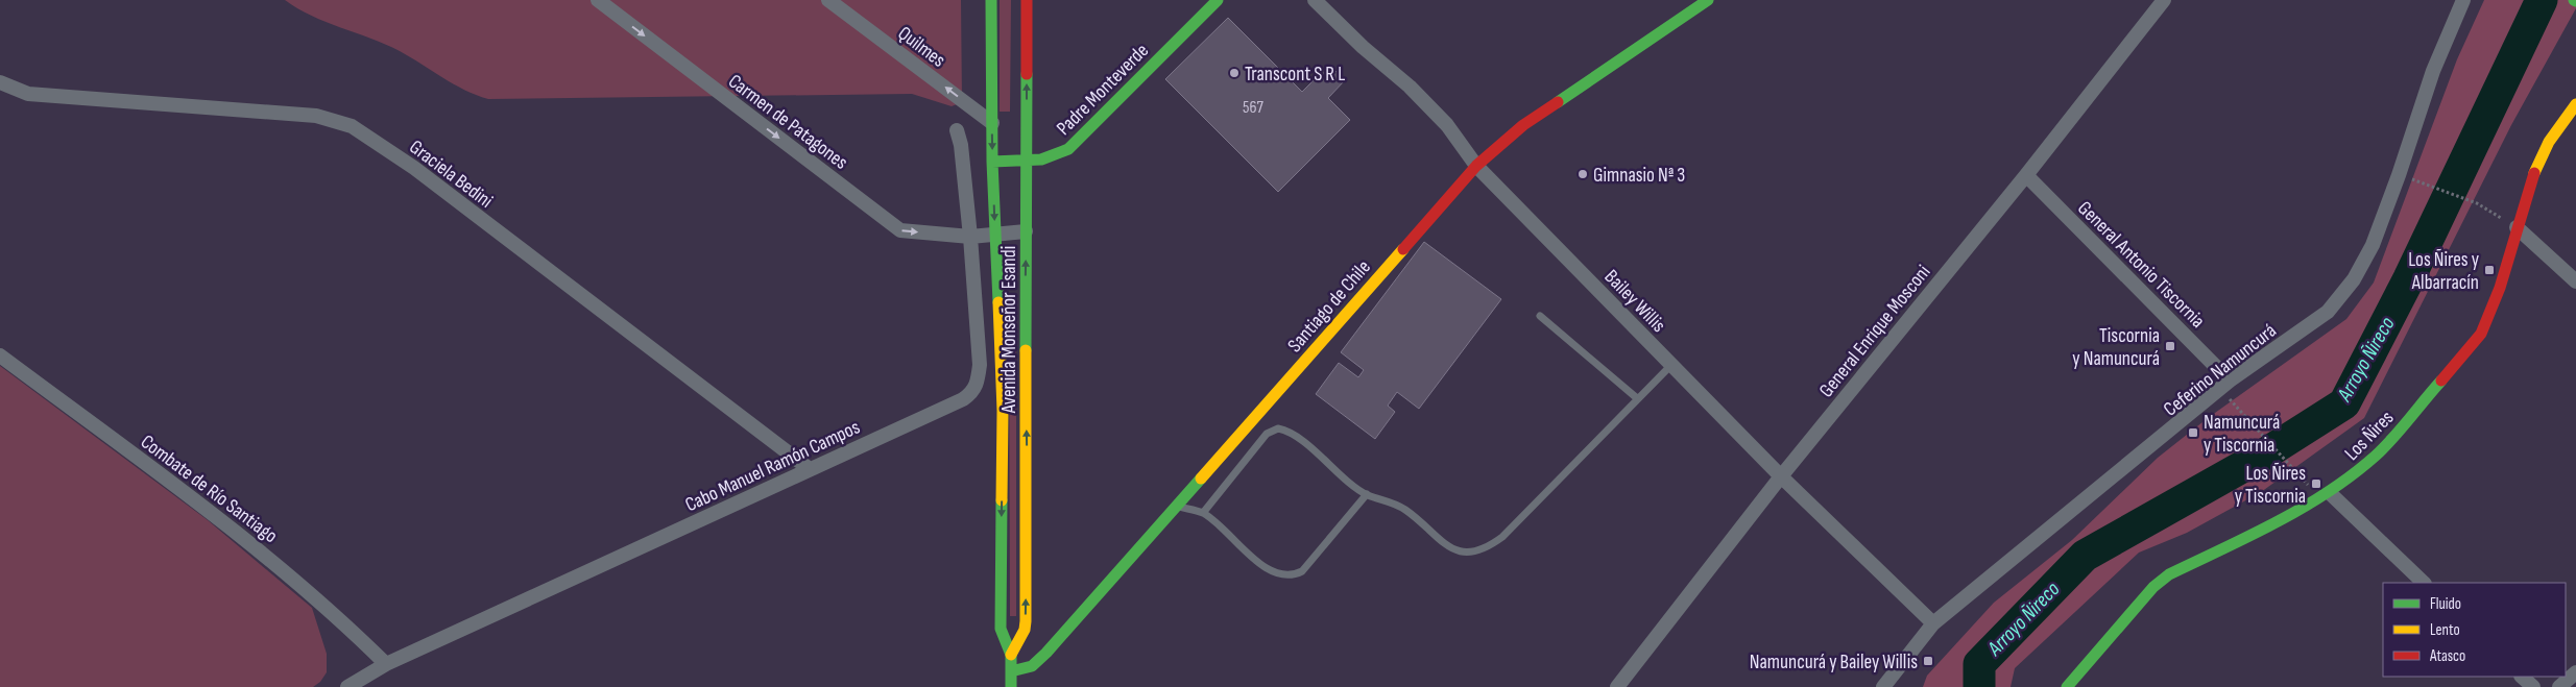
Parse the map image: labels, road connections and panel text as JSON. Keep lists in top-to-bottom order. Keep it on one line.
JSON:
{"streets":{"street":["Quilmes","Padre Monteverde","Carmen de Patagones","Graciela Bedini","General Antonio Tiscornia","Bailey Willis","Santiago de Chile","Avenida Monseñor Esandi","General Enrique Mosconi","Ceferino Namuncurá","Los Ñires","Cabo Manuel Ramón Campos","Combate de Río Santiago"]},"crossings":[["Quilmes","Avenida Monseñor Esandi"],["Padre Monteverde","Avenida Monseñor Esandi"],["Carmen de Patagones","Avenida Monseñor Esandi"],["Carmen de Patagones","Cabo Manuel Ramón Campos"],["Graciela Bedini","Cabo Manuel Ramón Campos"],["General Antonio Tiscornia","General Enrique Mosconi"],["General Antonio Tiscornia","Ceferino Namuncurá"],["Bailey Willis","Santiago de Chile"],["Bailey Willis","General Enrique Mosconi"],["Bailey Willis","Ceferino Namuncurá"],["Santiago de Chile","Avenida Monseñor Esandi"],["Cabo Manuel Ramón Campos","Combate de Río Santiago"]],"one_way":["Quilmes","Carmen de Patagones"],"water":["Arroyo Ñireco"],"places":{"other":["Transcont S R L","Gimnasio Nª 3"],"transit":["Los Ñires y Albarracín","Tiscornia y Namuncurá","Namuncurá y Tiscornia","Los Ñires y Tiscornia","Namuncurá y Bailey Willis"]},"house_numbers":["567"],"legend":["Fluido","Lento","Atasco"]}
